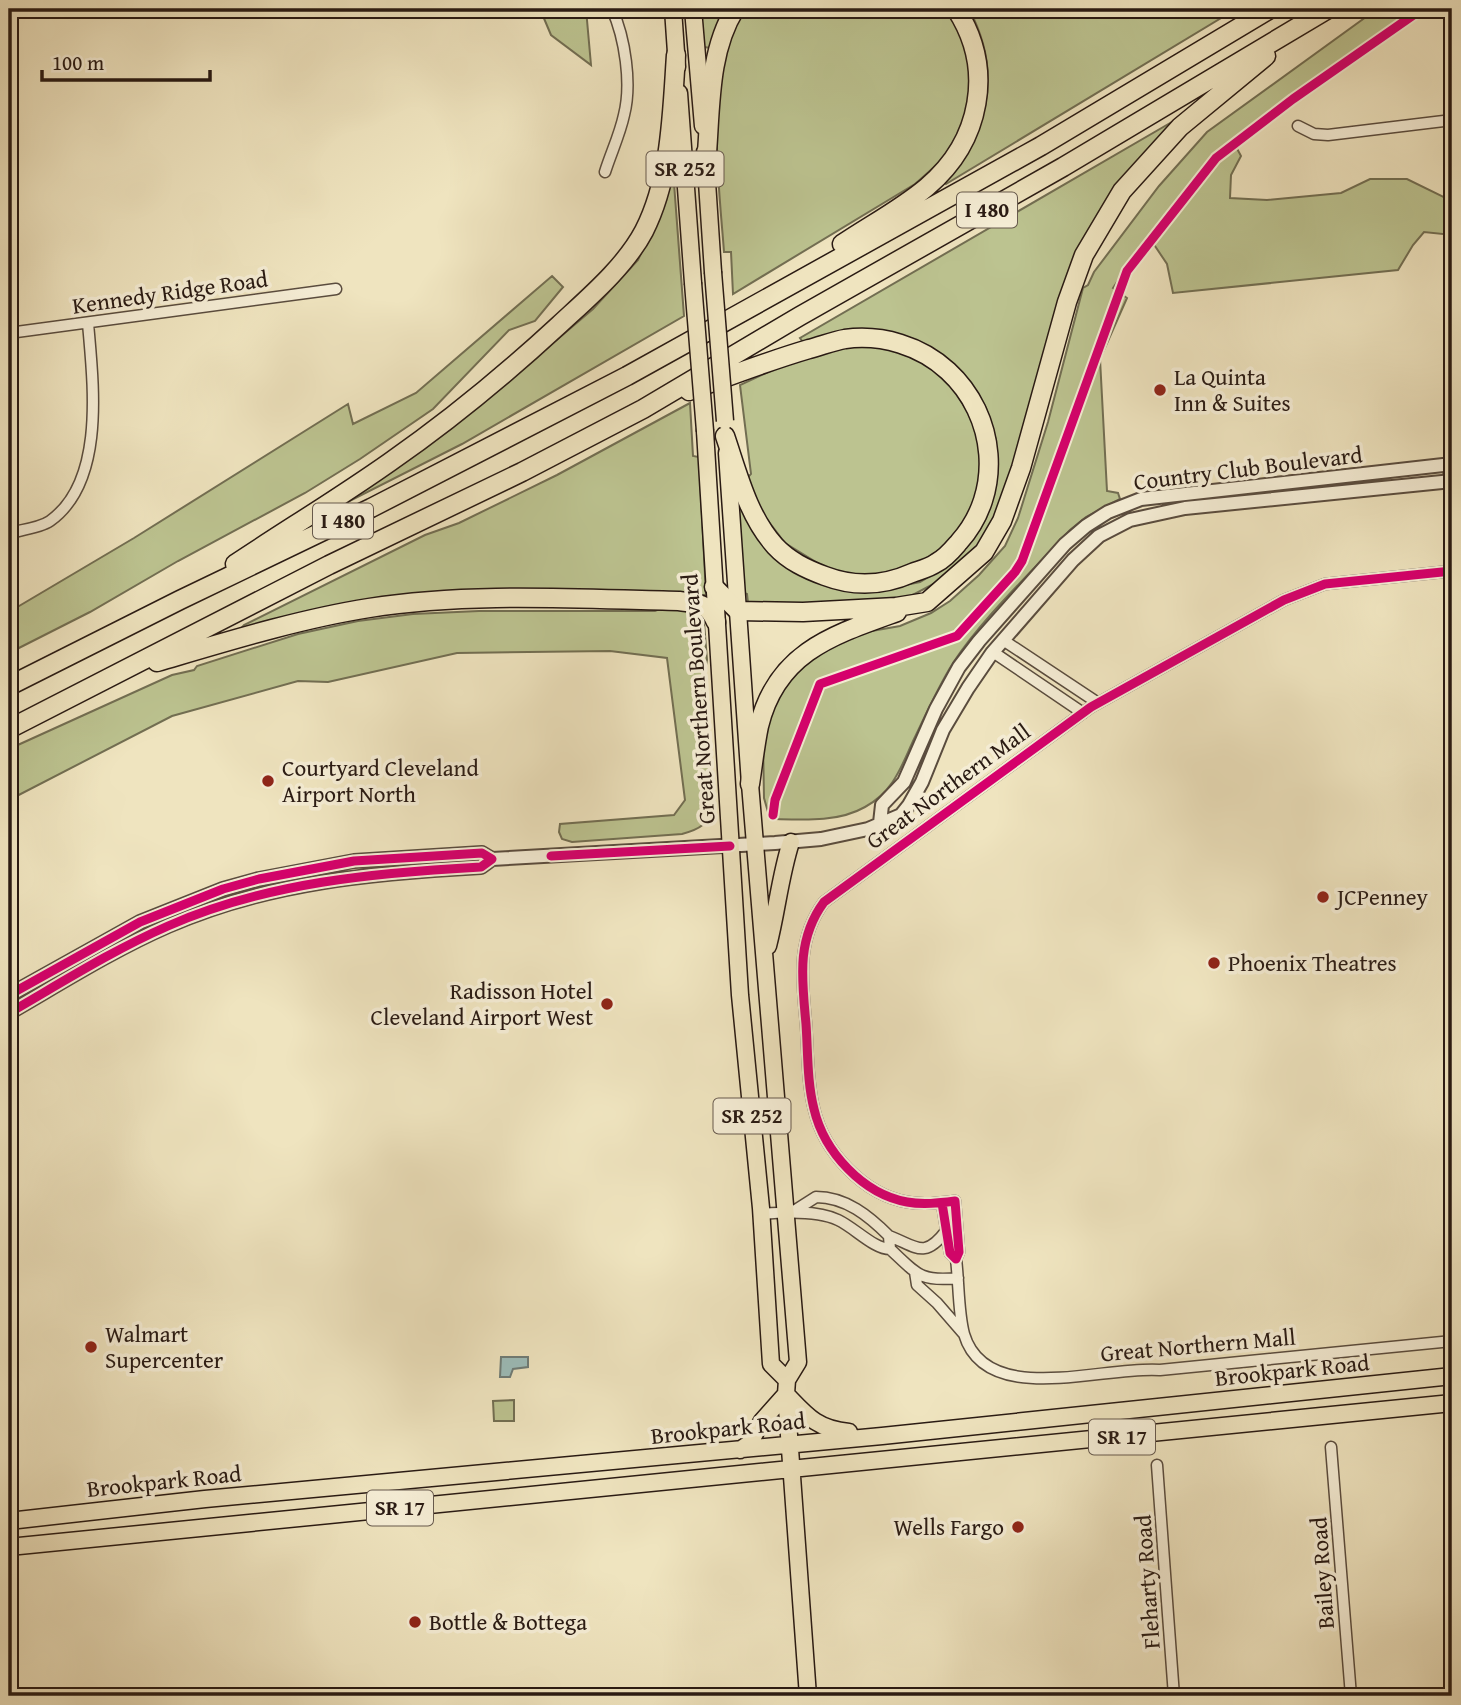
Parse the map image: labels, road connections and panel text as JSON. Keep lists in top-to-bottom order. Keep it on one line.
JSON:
{"streets":{"highway":["I 480"],"main road":["SR 252","Great Northern Boulevard","Brookpark Road","SR 17"],"street":["Kennedy Ridge Road","Country Club Boulevard","Great Northern Mall","Bailey Road","Fleharty Road"]},"crossings":[["Country Club Boulevard","Great Northern Boulevard"],["Great Northern Boulevard","Great Northern Mall"],["Great Northern Boulevard","Brookpark Road"]],"places":["La Quinta Inn & Suites","Courtyard Cleveland Airport North","JCPenney","Phoenix Theatres","Radisson Hotel Cleveland Airport West","Walmart Supercenter","Wells Fargo","Bottle & Bottega"],"scale_bar":"100 m"}
